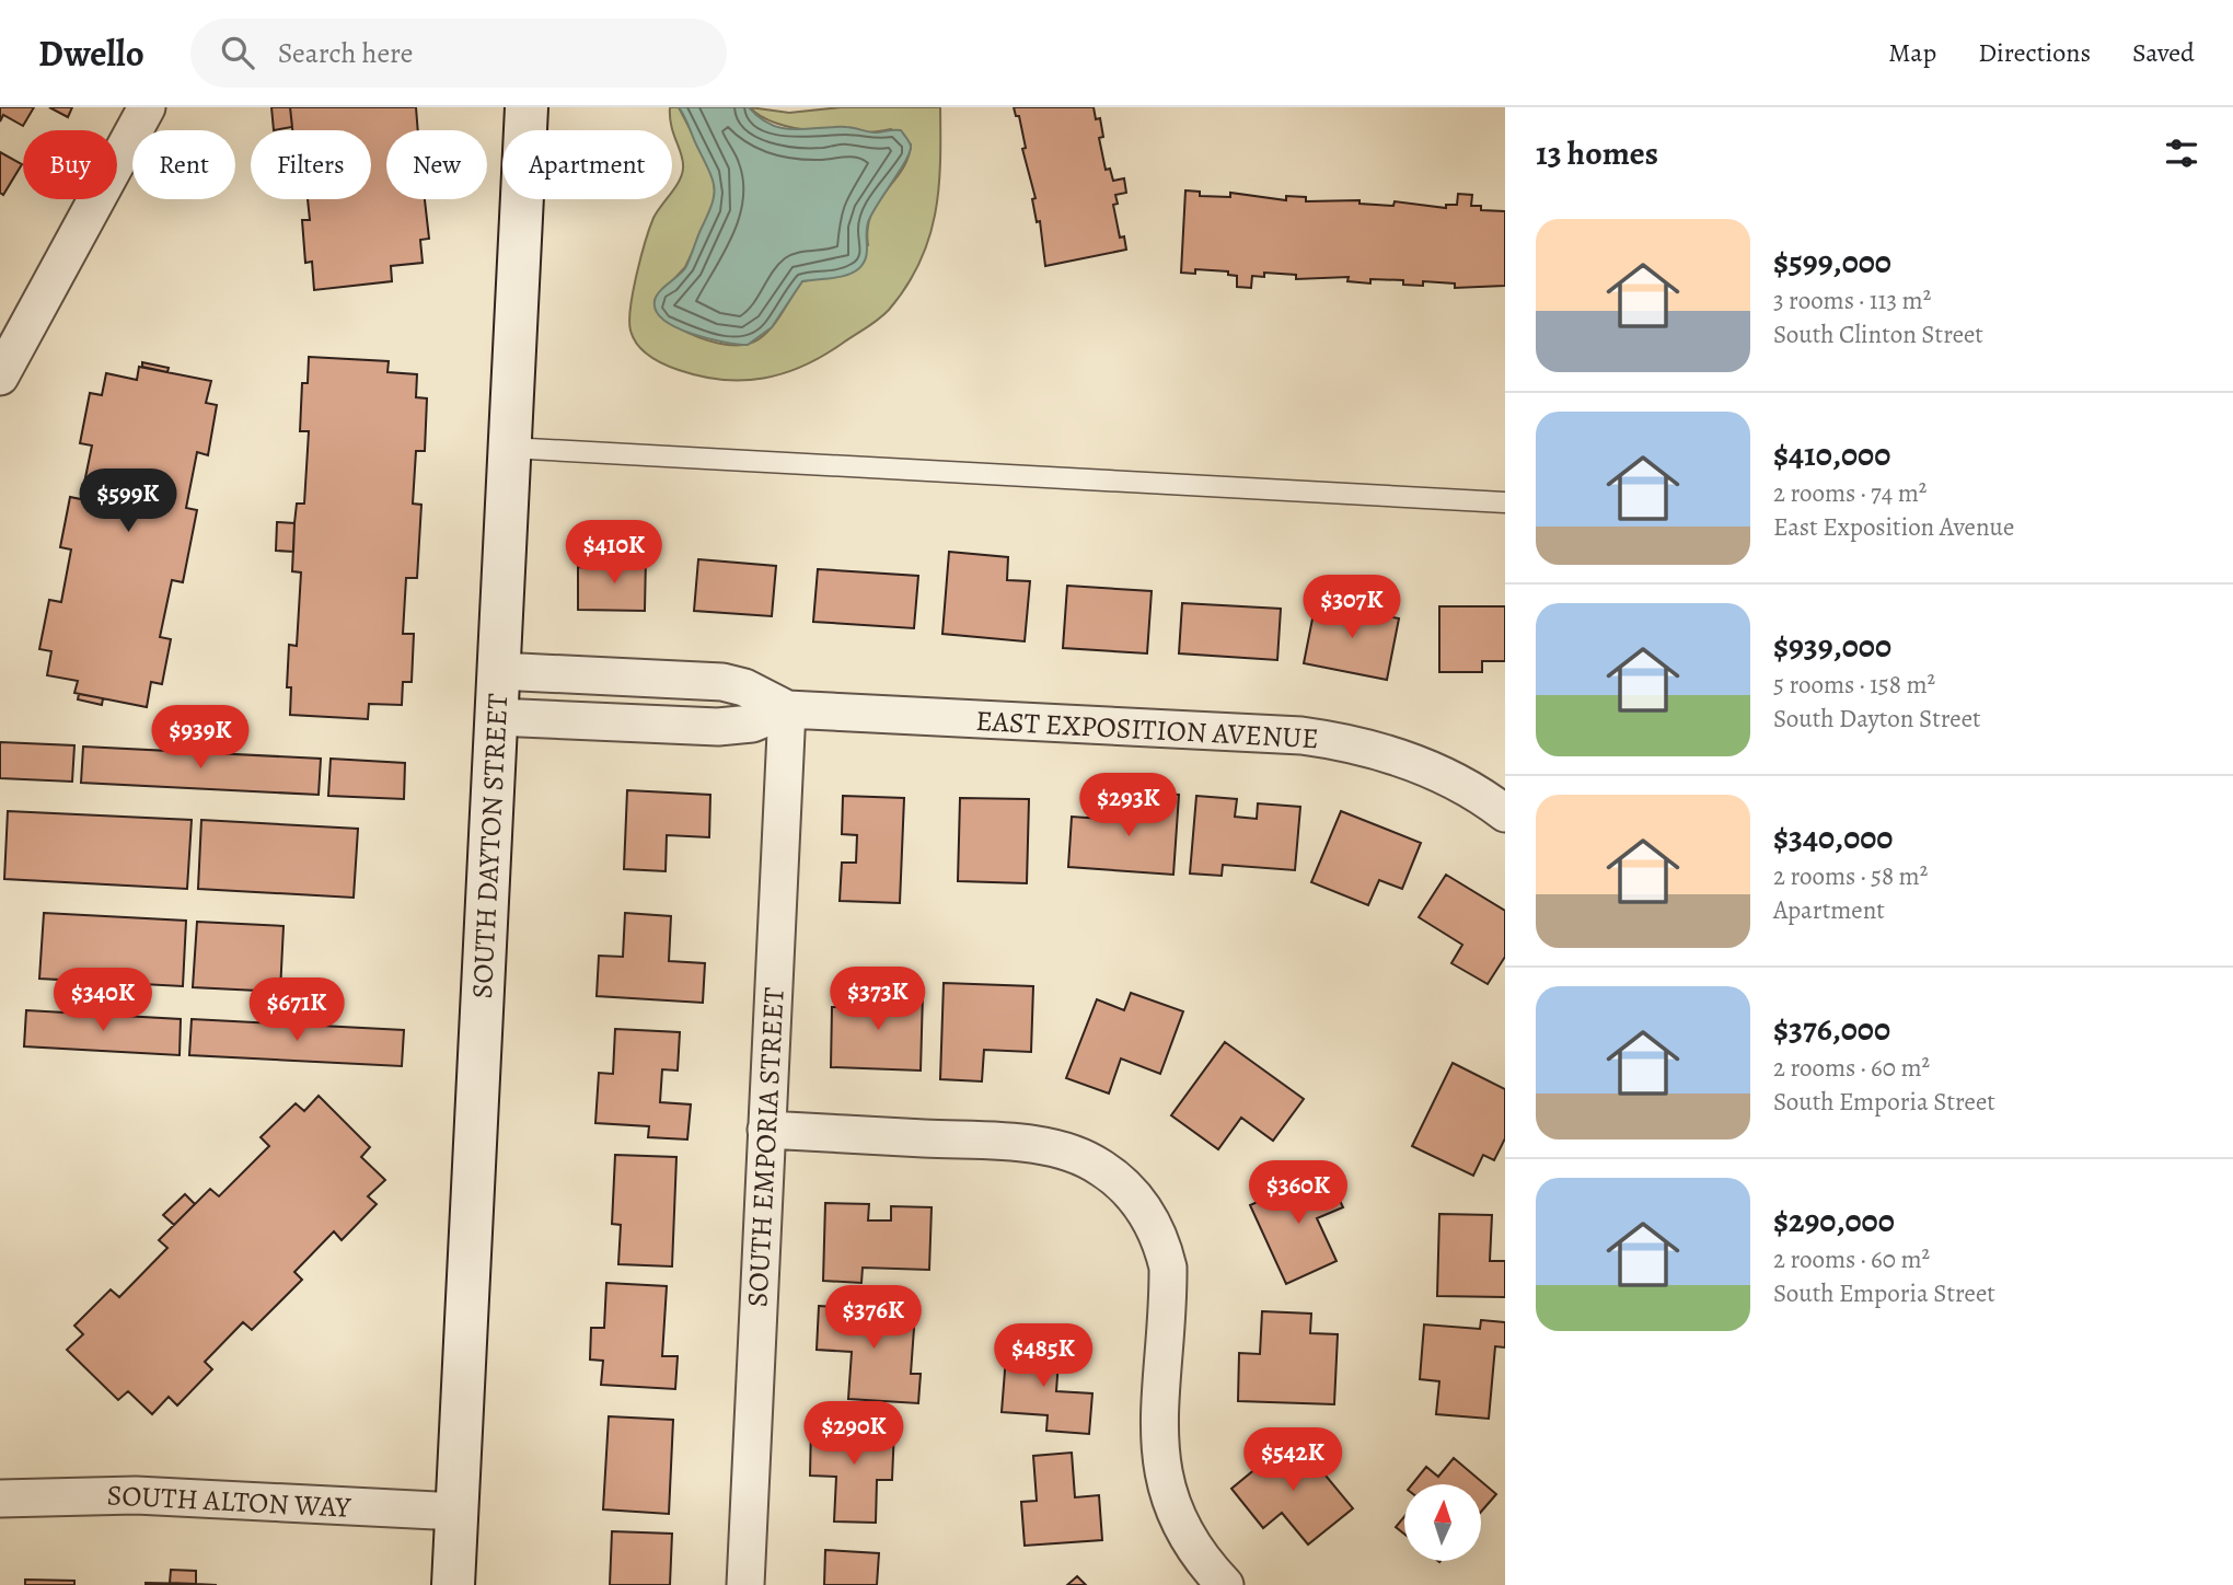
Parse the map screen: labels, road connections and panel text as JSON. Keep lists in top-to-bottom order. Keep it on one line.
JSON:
{"streets":{"street":["EAST EXPOSITION AVENUE","SOUTH DAYTON STREET","SOUTH EMPORIA STREET","SOUTH ALTON WAY"]},"crossings":[["EAST EXPOSITION AVENUE","SOUTH DAYTON STREET"],["EAST EXPOSITION AVENUE","SOUTH EMPORIA STREET"],["SOUTH DAYTON STREET","SOUTH ALTON WAY"]],"north":"top","page":{"header":"Dwello","search":"Search here","nav":["Map","Directions","Saved"],"heading":"13 homes","chip":["Buy","Rent","Filters","New","Apartment"],"list":[{"name":"$599,000","note":"3 rooms · 113 m² · South Clinton Street"},{"name":"$410,000","note":"2 rooms · 74 m² · East Exposition Avenue"},{"name":"$939,000","note":"5 rooms · 158 m² · South Dayton Street"},{"name":"$340,000","note":"2 rooms · 58 m² · Apartment"},{"name":"$376,000","note":"2 rooms · 60 m² · South Emporia Street"},{"name":"$290,000","note":"2 rooms · 60 m² · South Emporia Street"}],"price":["$599K","$410K","$307K","$939K","$293K","$373K","$340K","$671K","$360K","$376K","$485K","$290K","$542K"]}}
